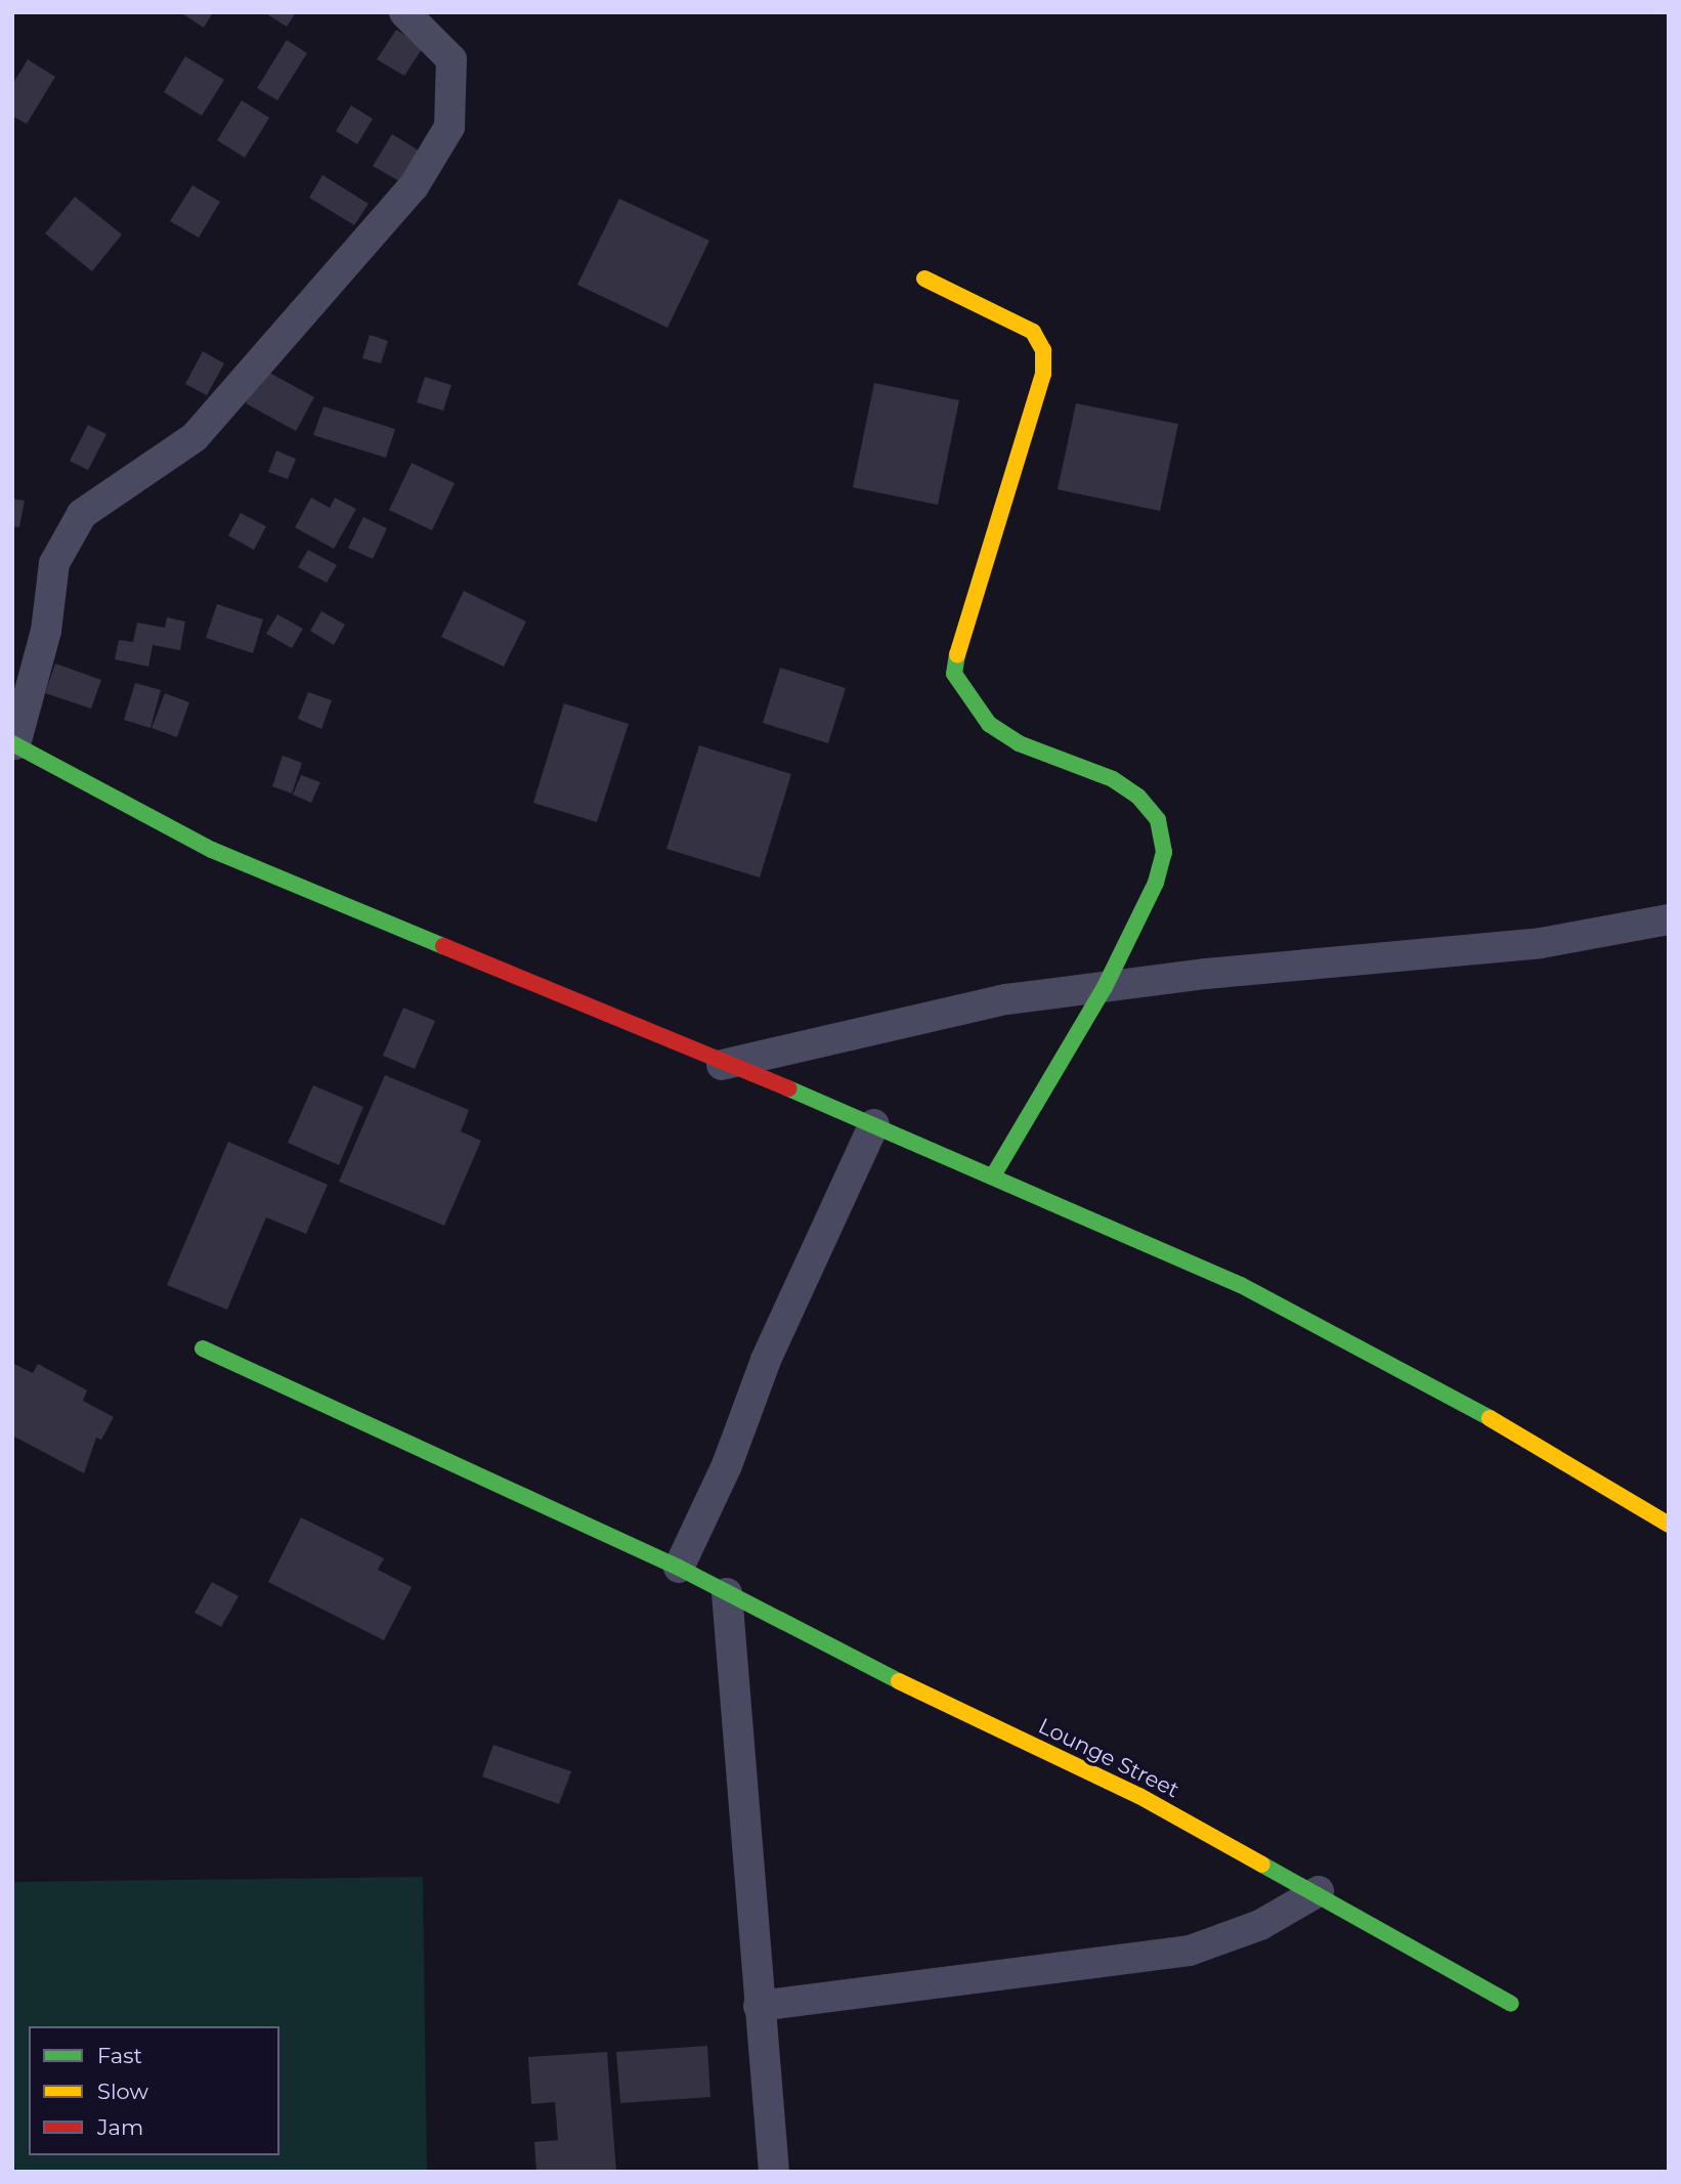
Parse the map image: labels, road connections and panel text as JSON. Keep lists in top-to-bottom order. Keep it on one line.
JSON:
{"streets":{"street":["Lounge Street"]},"legend":["Fast","Slow","Jam"]}
